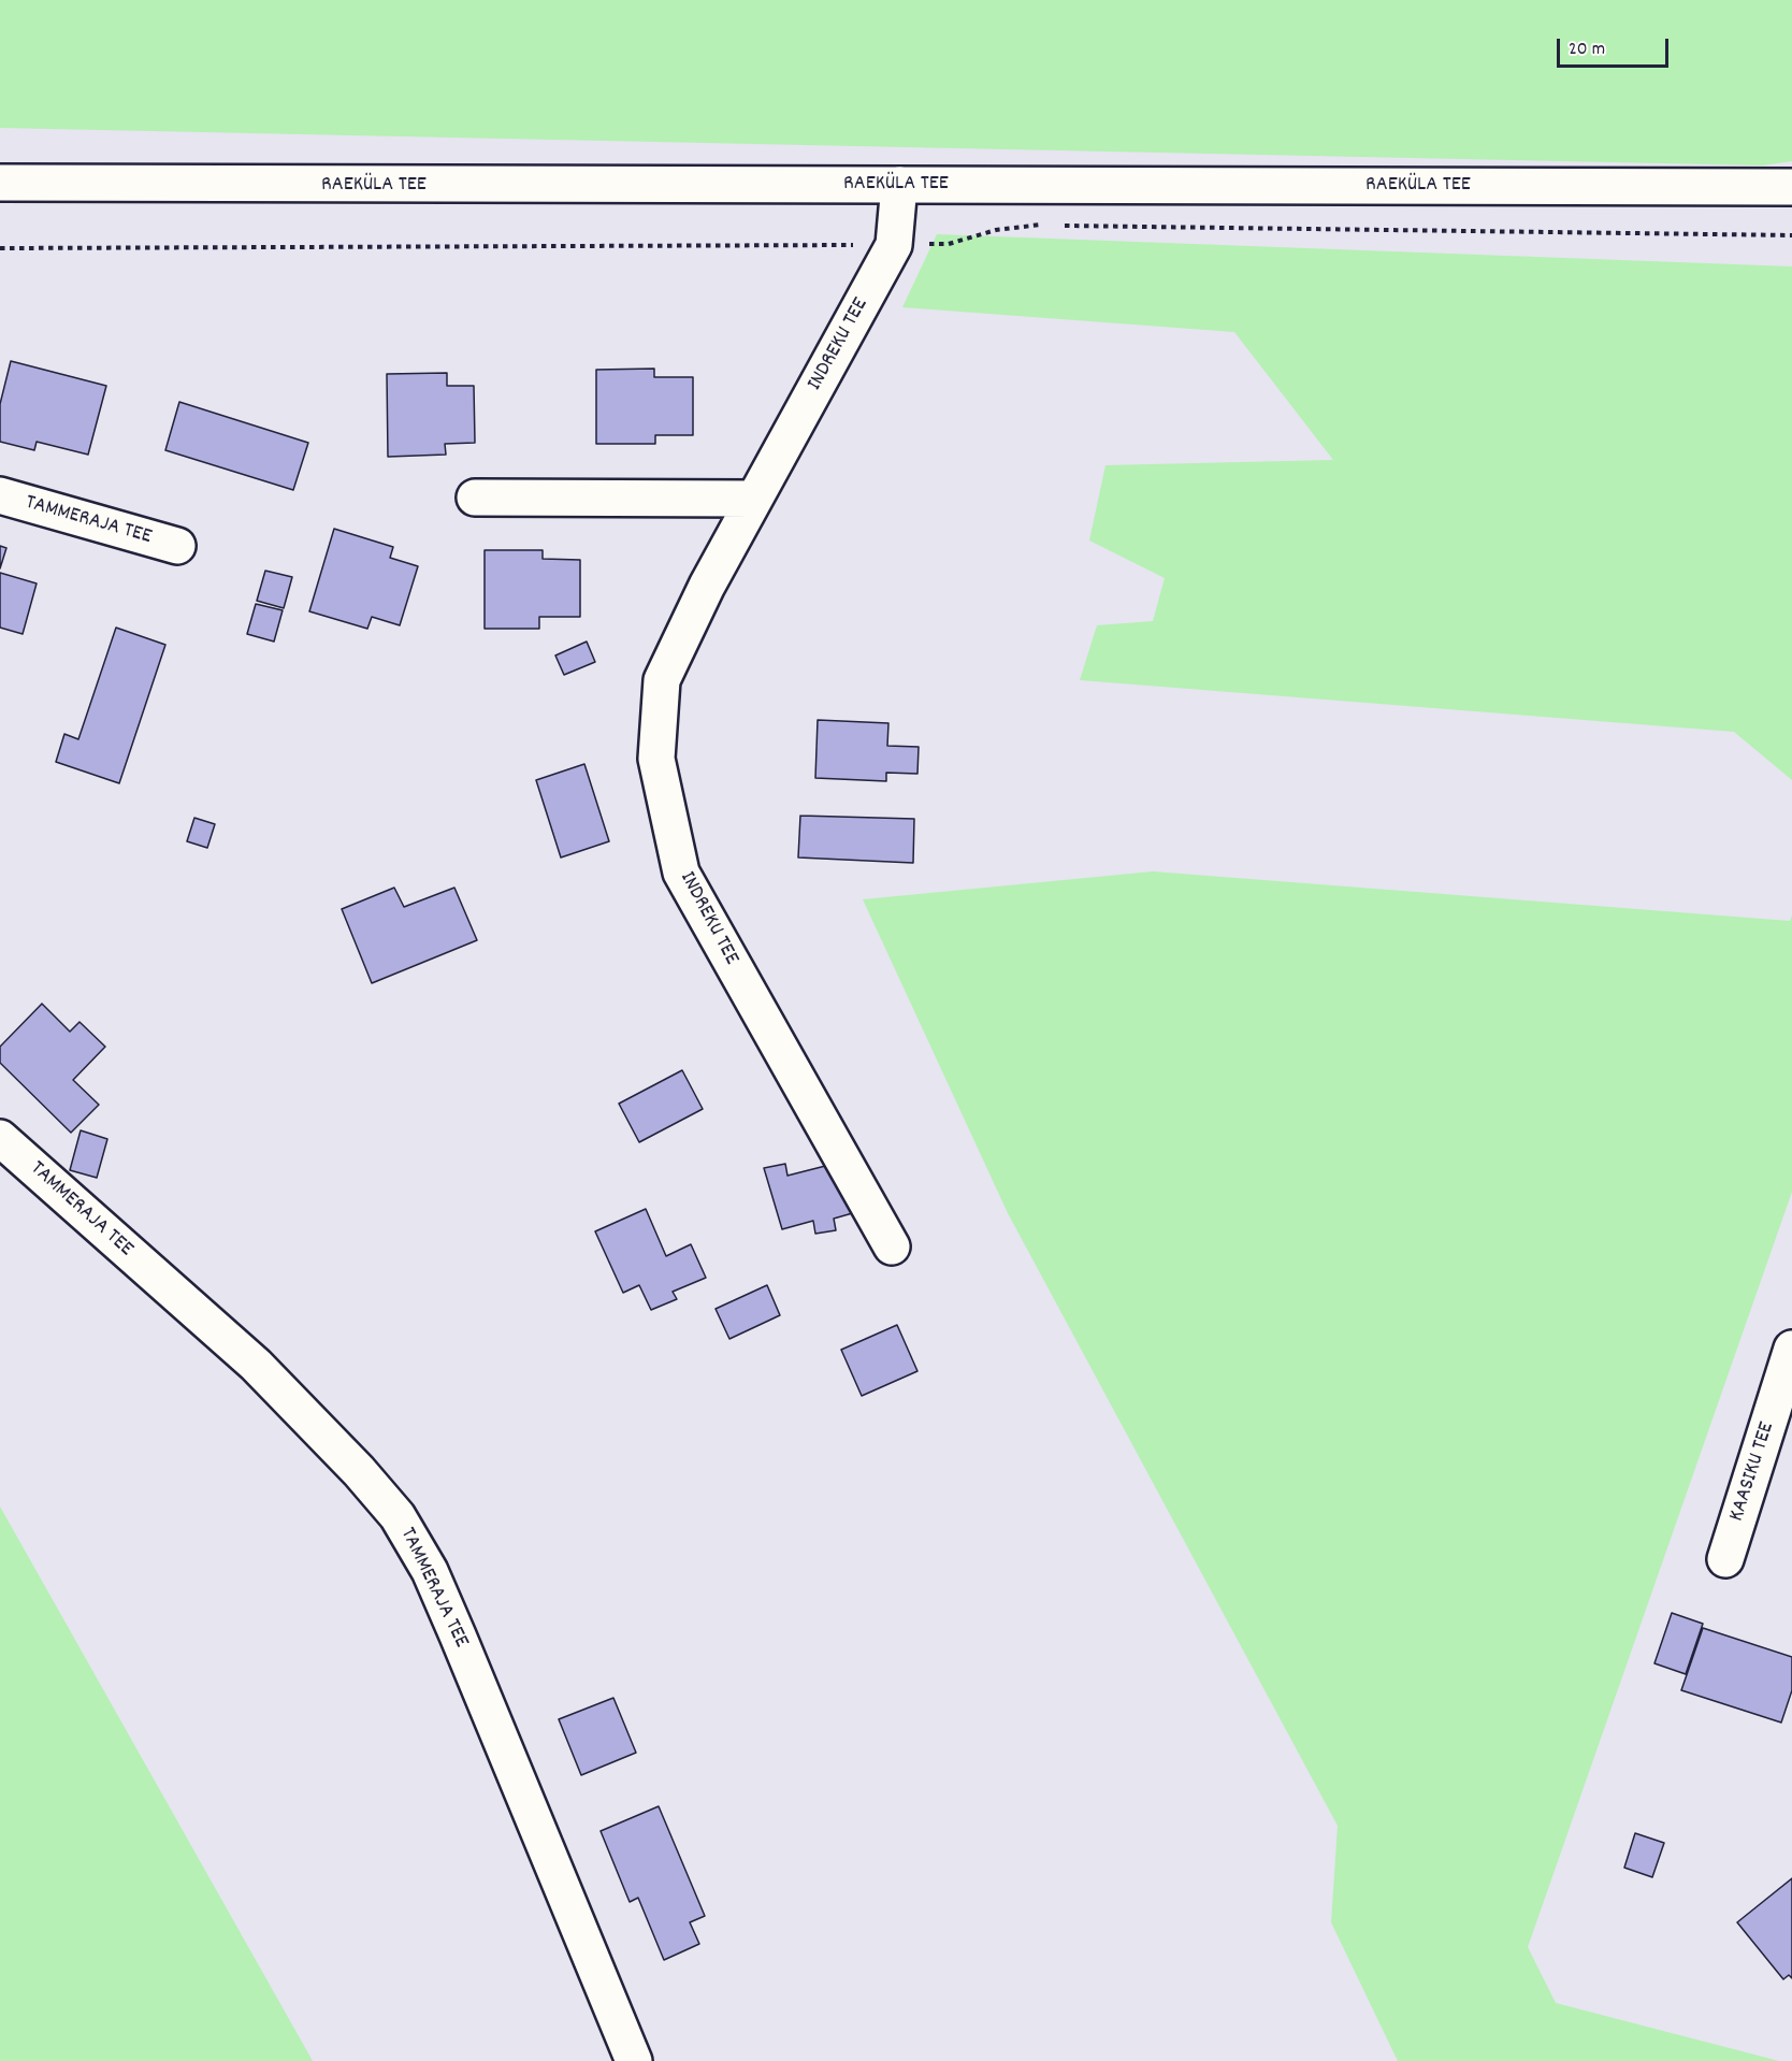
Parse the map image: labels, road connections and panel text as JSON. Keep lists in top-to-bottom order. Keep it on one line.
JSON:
{"streets":{"street":["RAEKÜLA TEE","INDREKU TEE","TAMMERAJA TEE","KAASIKU TEE"]},"crossings":[["RAEKÜLA TEE","INDREKU TEE"]],"scale_bar":"20 m"}
